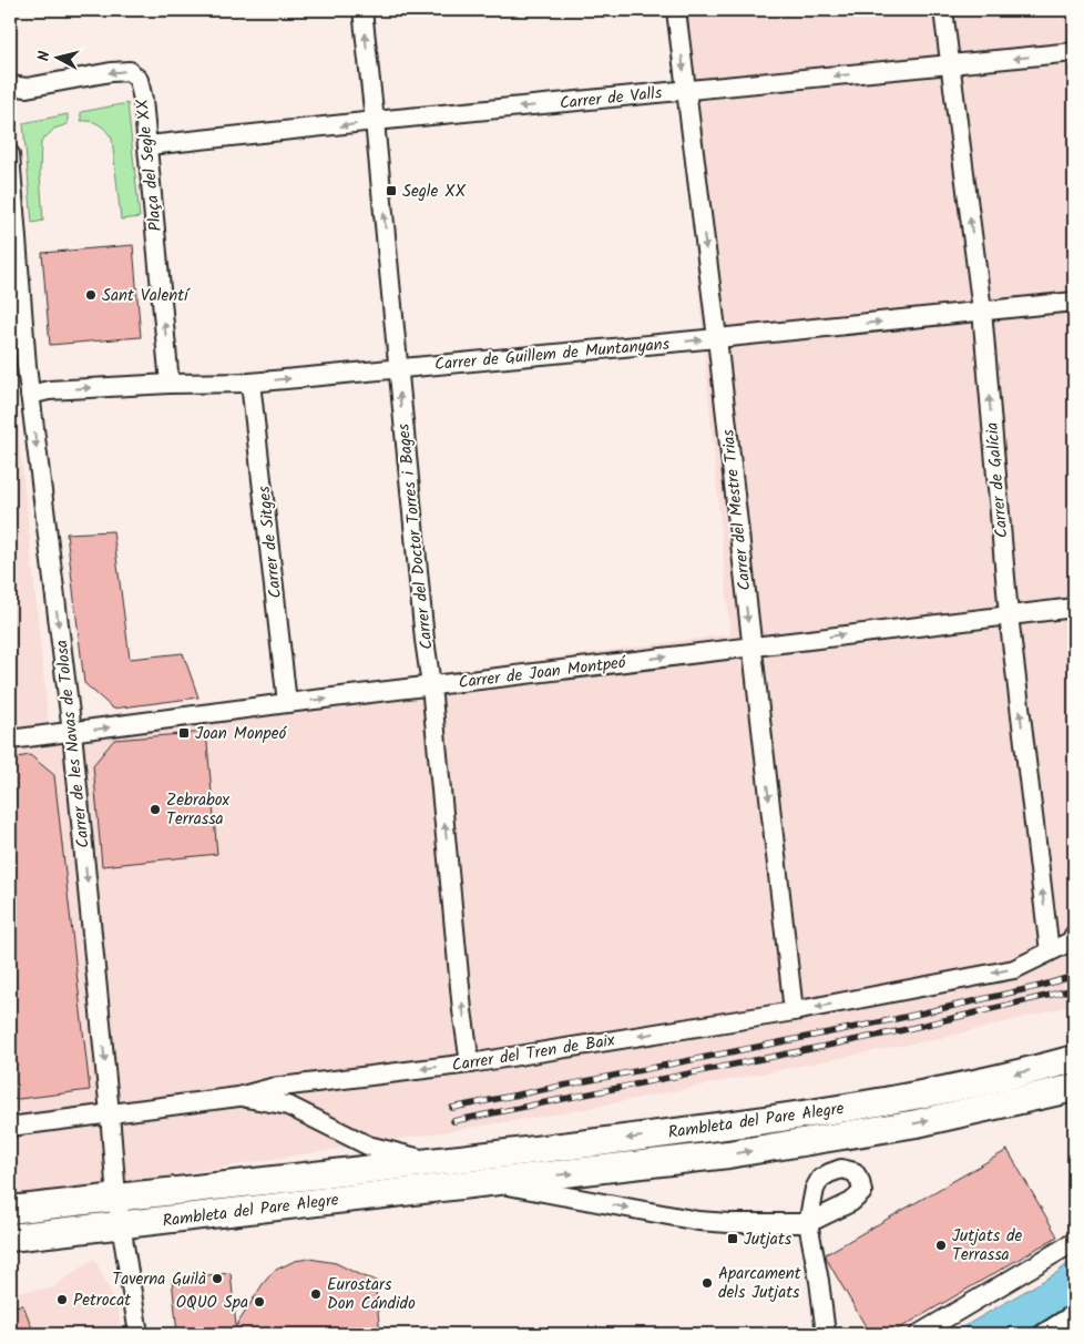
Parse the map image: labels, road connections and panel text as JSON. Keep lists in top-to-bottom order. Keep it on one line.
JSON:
{"streets":{"main road":["Rambleta del Pare Alegre"],"street":["Carrer de Valls","Plaça del Segle XX","Carrer de Guillem de Muntanyans","Carrer de Galícia","Carrer del Mestre Trias","Carrer del Doctor Torres i Bages","Carrer de Sitges","Carrer de Joan Montpeó","Carrer de les Navas de Tolosa","Carrer del Tren de Baix"]},"crossings":[["Carrer de Valls","Plaça del Segle XX"],["Carrer de Valls","Carrer de Galícia"],["Carrer de Valls","Carrer del Mestre Trias"],["Carrer de Valls","Carrer del Doctor Torres i Bages"],["Plaça del Segle XX","Carrer de Guillem de Muntanyans"],["Carrer de Guillem de Muntanyans","Carrer de Galícia"],["Carrer de Guillem de Muntanyans","Carrer del Mestre Trias"],["Carrer de Guillem de Muntanyans","Carrer del Doctor Torres i Bages"],["Carrer de Guillem de Muntanyans","Carrer de Sitges"],["Carrer de Guillem de Muntanyans","Carrer de les Navas de Tolosa"],["Carrer de Galícia","Carrer de Joan Montpeó"],["Carrer de Galícia","Carrer del Tren de Baix"],["Carrer del Mestre Trias","Carrer de Joan Montpeó"],["Carrer del Mestre Trias","Carrer del Tren de Baix"],["Carrer del Doctor Torres i Bages","Carrer de Joan Montpeó"],["Carrer del Doctor Torres i Bages","Carrer del Tren de Baix"],["Carrer de Sitges","Carrer de Joan Montpeó"],["Carrer de Joan Montpeó","Carrer de les Navas de Tolosa"],["Carrer de les Navas de Tolosa","Carrer del Tren de Baix"],["Carrer de les Navas de Tolosa","Rambleta del Pare Alegre"],["Carrer del Tren de Baix","Rambleta del Pare Alegre"]],"one_way":["Carrer de Valls","Carrer de Guillem de Muntanyans","Carrer de Galícia","Carrer del Mestre Trias","Carrer del Doctor Torres i Bages","Carrer de Joan Montpeó","Carrer de les Navas de Tolosa","Carrer del Tren de Baix"],"places":{"transit":["Segle XX","Joan Monpeó","Jutjats"],"other":["Sant Valentí","Zebrabox Terrassa","Jutjats de Terrassa","Taverna Guilà","Aparcament dels Jutjats","Eurostars Don Cándido","Petrocat","OQUO Spa"]},"north":"left"}
